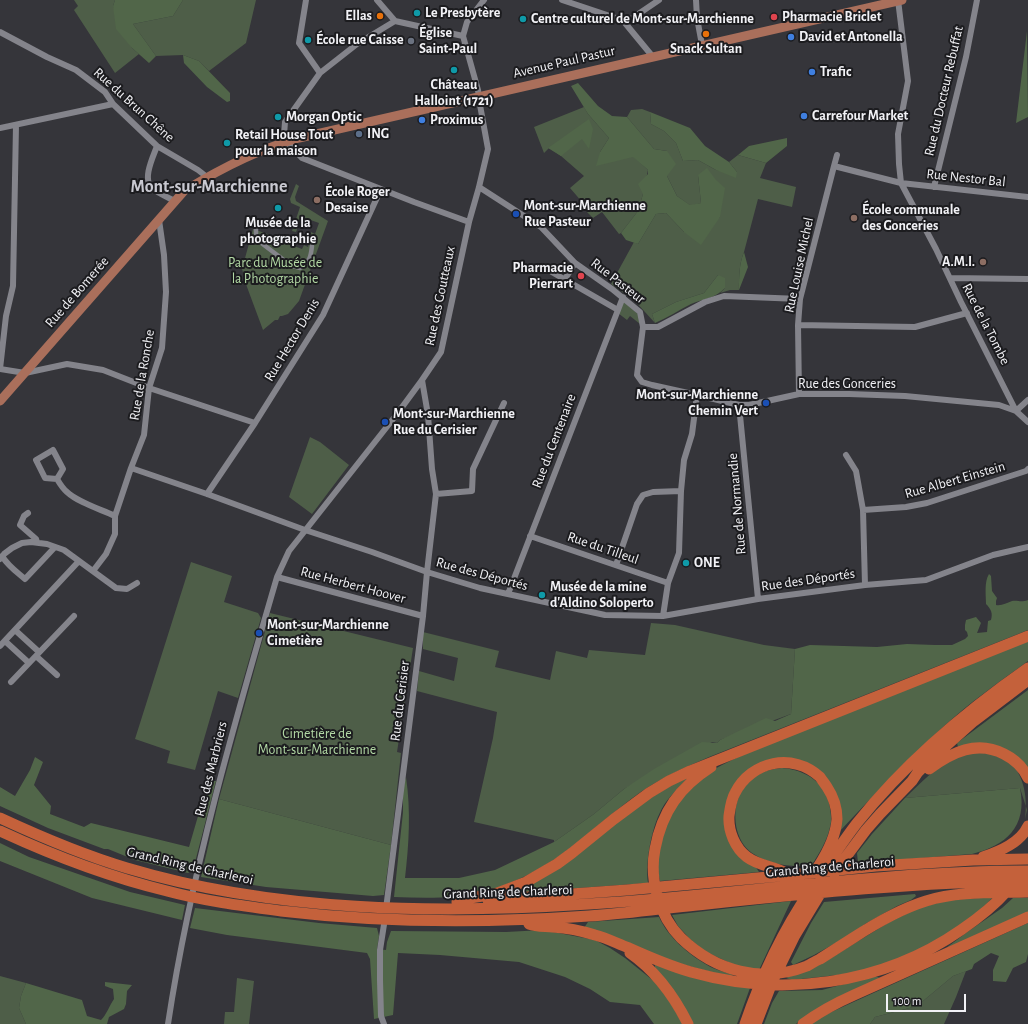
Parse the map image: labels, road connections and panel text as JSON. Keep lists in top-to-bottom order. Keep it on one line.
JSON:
{"streets":{"highway":["Grand Ring de Charleroi"],"main road":["Avenue Paul Pastur","Rue de Bomerée"],"street":["Rue du Docteur Rebuffat","Rue du Brun Chêne","Rue Nestor Bal","Rue Louise Michel","Rue Pasteur","Rue des Goutteaux","Rue de la Tombe","Rue Hector Denis","Rue de la Ronche","Rue des Gonceries","Rue du Centenaire","Rue Albert Einstein","Rue de Normandie","Rue du Tilleul","Rue des Déportés","Rue Herbert Hoover","Rue du Cerisier","Rue des Marbriers"]},"crossings":[["Avenue Paul Pastur","Rue du Brun Chêne"],["Avenue Paul Pastur","Rue de Bomerée"],["Avenue Paul Pastur","Rue des Goutteaux"],["Avenue Paul Pastur","Rue de la Tombe"],["Rue du Docteur Rebuffat","Rue Nestor Bal"],["Rue Nestor Bal","Rue de la Tombe"],["Rue Louise Michel","Rue Pasteur"],["Rue Louise Michel","Rue des Gonceries"],["Rue Pasteur","Rue des Goutteaux"],["Rue Pasteur","Rue des Gonceries"],["Rue Pasteur","Rue du Centenaire"],["Rue de Bomerée","Rue de la Ronche"],["Rue des Goutteaux","Rue des Déportés"],["Rue des Goutteaux","Rue du Cerisier"],["Rue des Goutteaux","Rue des Marbriers"],["Rue de la Tombe","Rue des Gonceries"],["Rue Hector Denis","Rue des Déportés"],["Rue de la Ronche","Rue des Déportés"],["Rue des Gonceries","Rue de Normandie"],["Rue du Centenaire","Rue du Tilleul"],["Rue du Centenaire","Rue des Déportés"],["Rue de Normandie","Rue des Déportés"],["Rue des Déportés","Rue du Cerisier"],["Rue des Déportés","Rue des Marbriers"],["Rue Herbert Hoover","Rue du Cerisier"],["Rue Herbert Hoover","Rue des Marbriers"]],"districts":["Mont-sur-Marchienne"],"parks":["Parc du Musée de la Photographie","Cimetière de Mont-sur-Marchienne"],"places":["Le Presbytère","Ellas","Pharmacie Briclet","Centre culturel de Mont-sur-Marchienne","Snack Sultan","David et Antonella","École rue Caisse","Église Saint-Paul","Château Halloint (1721)","Trafic","Carrefour Market","Morgan Optic","Proximus","ING","Retail House Tout pour la maison","École Roger Desaise","Musée de la photographie","Mont-sur-Marchienne Rue Pasteur","École communale des Gonceries","A.M.I.","Pharmacie Pierrart","Mont-sur-Marchienne Chemin Vert","Mont-sur-Marchienne Rue du Cerisier","ONE","Musée de la mine d'Aldino Soloperto","Mont-sur-Marchienne Cimetière"],"scale_bar":"100 m"}
